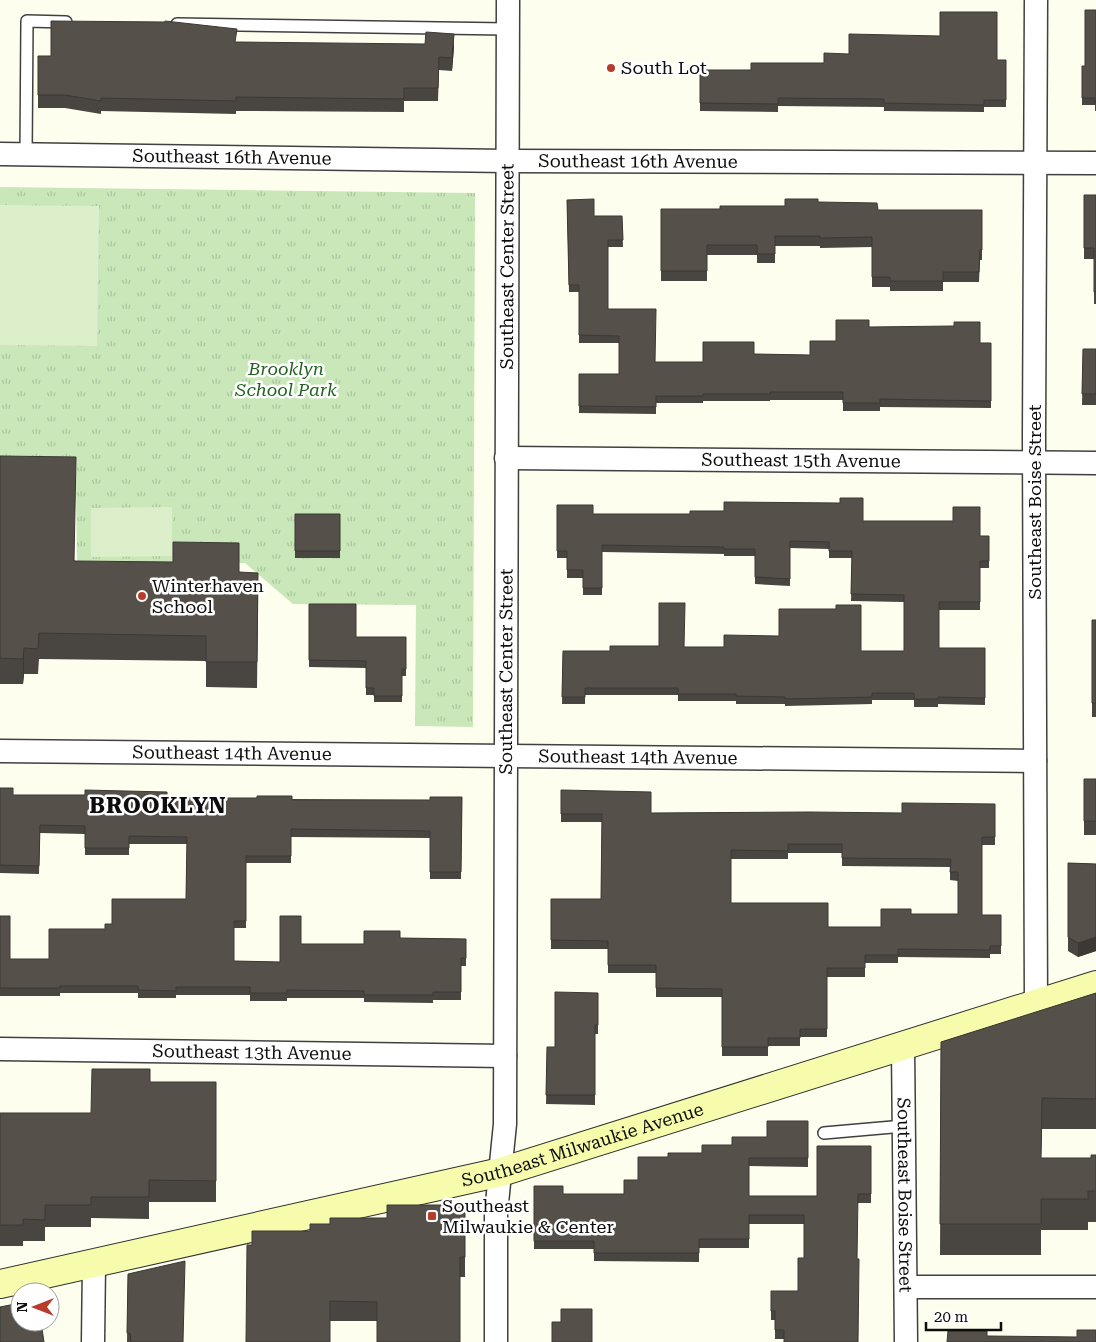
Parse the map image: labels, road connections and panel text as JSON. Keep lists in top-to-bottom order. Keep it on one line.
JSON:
{"streets":{"main road":["Southeast Milwaukie Avenue"],"street":["Southeast 16th Avenue","Southeast Center Street","Southeast 15th Avenue","Southeast Boise Street","Southeast 14th Avenue","Southeast 13th Avenue"]},"crossings":[["Southeast 16th Avenue","Southeast Center Street"],["Southeast 16th Avenue","Southeast Boise Street"],["Southeast Center Street","Southeast 15th Avenue"],["Southeast Center Street","Southeast 14th Avenue"],["Southeast Center Street","Southeast 13th Avenue"],["Southeast Center Street","Southeast Milwaukie Avenue"],["Southeast 15th Avenue","Southeast Boise Street"],["Southeast Boise Street","Southeast 14th Avenue"],["Southeast Boise Street","Southeast Milwaukie Avenue"]],"districts":["BROOKLYN"],"parks":["Brooklyn School Park"],"places":{"other":["South Lot","Winterhaven School"],"transit":["Southeast Milwaukie & Center"]},"scale_bar":"20 m","north":"left"}
